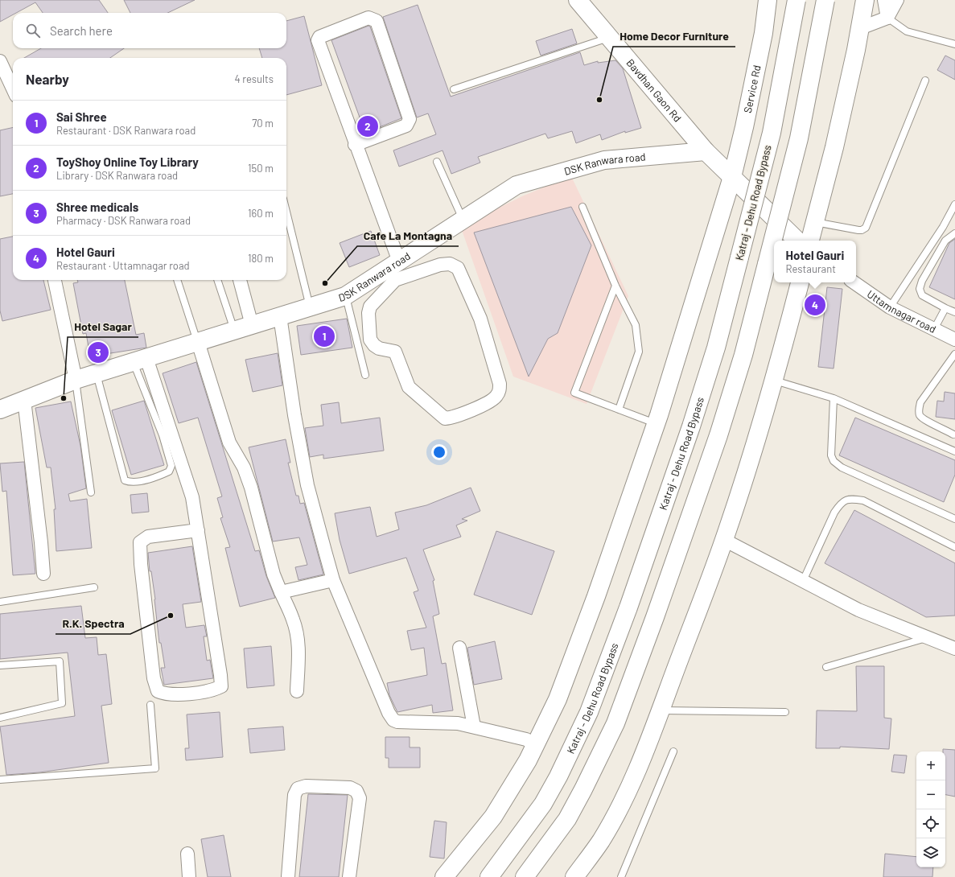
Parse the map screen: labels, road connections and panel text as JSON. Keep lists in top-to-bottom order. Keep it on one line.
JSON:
{"streets":{"main road":["Service Rd","Bavdhan Gaon Rd","DSK Ranwara road","Katraj - Dehu Road Bypass"],"street":["Uttamnagar road"]},"crossings":[["Bavdhan Gaon Rd","DSK Ranwara road"]],"places":["Home Decor Furniture","Cafe La Montagna","Hotel Sagar","R.K. Spectra"],"page":{"search":"Search here","heading":["Nearby","4 results"],"list":[{"mark":"1","name":"Sai Shree","note":"Restaurant · DSK Ranwara road","value":"70 m"},{"mark":"2","name":"ToyShoy Online Toy Library","note":"Library · DSK Ranwara road","value":"150 m"},{"mark":"3","name":"Shree medicals","note":"Pharmacy · DSK Ranwara road","value":"160 m"},{"mark":"4","name":"Hotel Gauri","note":"Restaurant · Uttamnagar road","value":"180 m"}],"pins":["2","4","1","3"],"popup":["Hotel Gauri","Restaurant"],"map_buttons":["+","−"]}}
